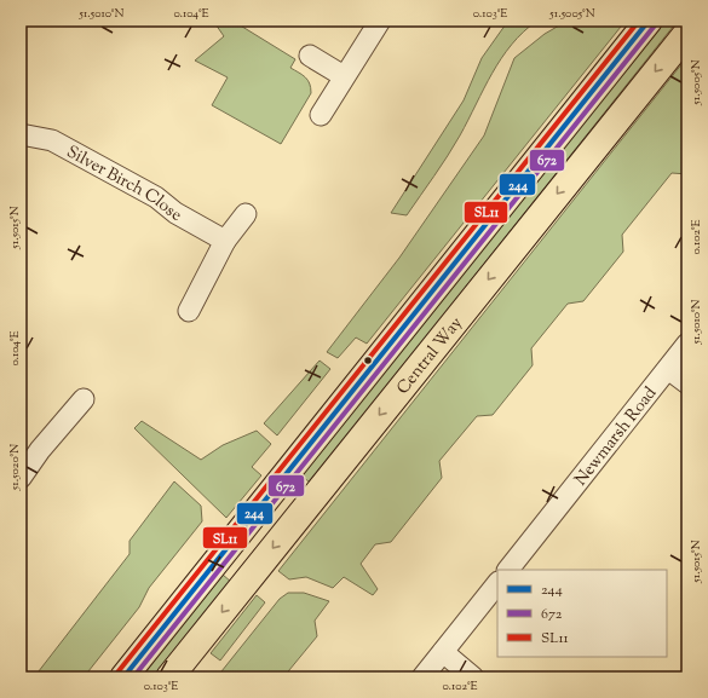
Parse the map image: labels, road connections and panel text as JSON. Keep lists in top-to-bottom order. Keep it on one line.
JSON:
{"streets":{"main road":["Central Way"],"street":["Silver Birch Close","Newmarsh Road"]},"lines":["transit line 244","transit line SL11","transit line 672"],"legend":["244","672","SL11"],"coordinates":["51.5010°N","0.104°E","0.103°E","51.5005°N","51.5015°N","0.102°E","51.5020°N"]}
